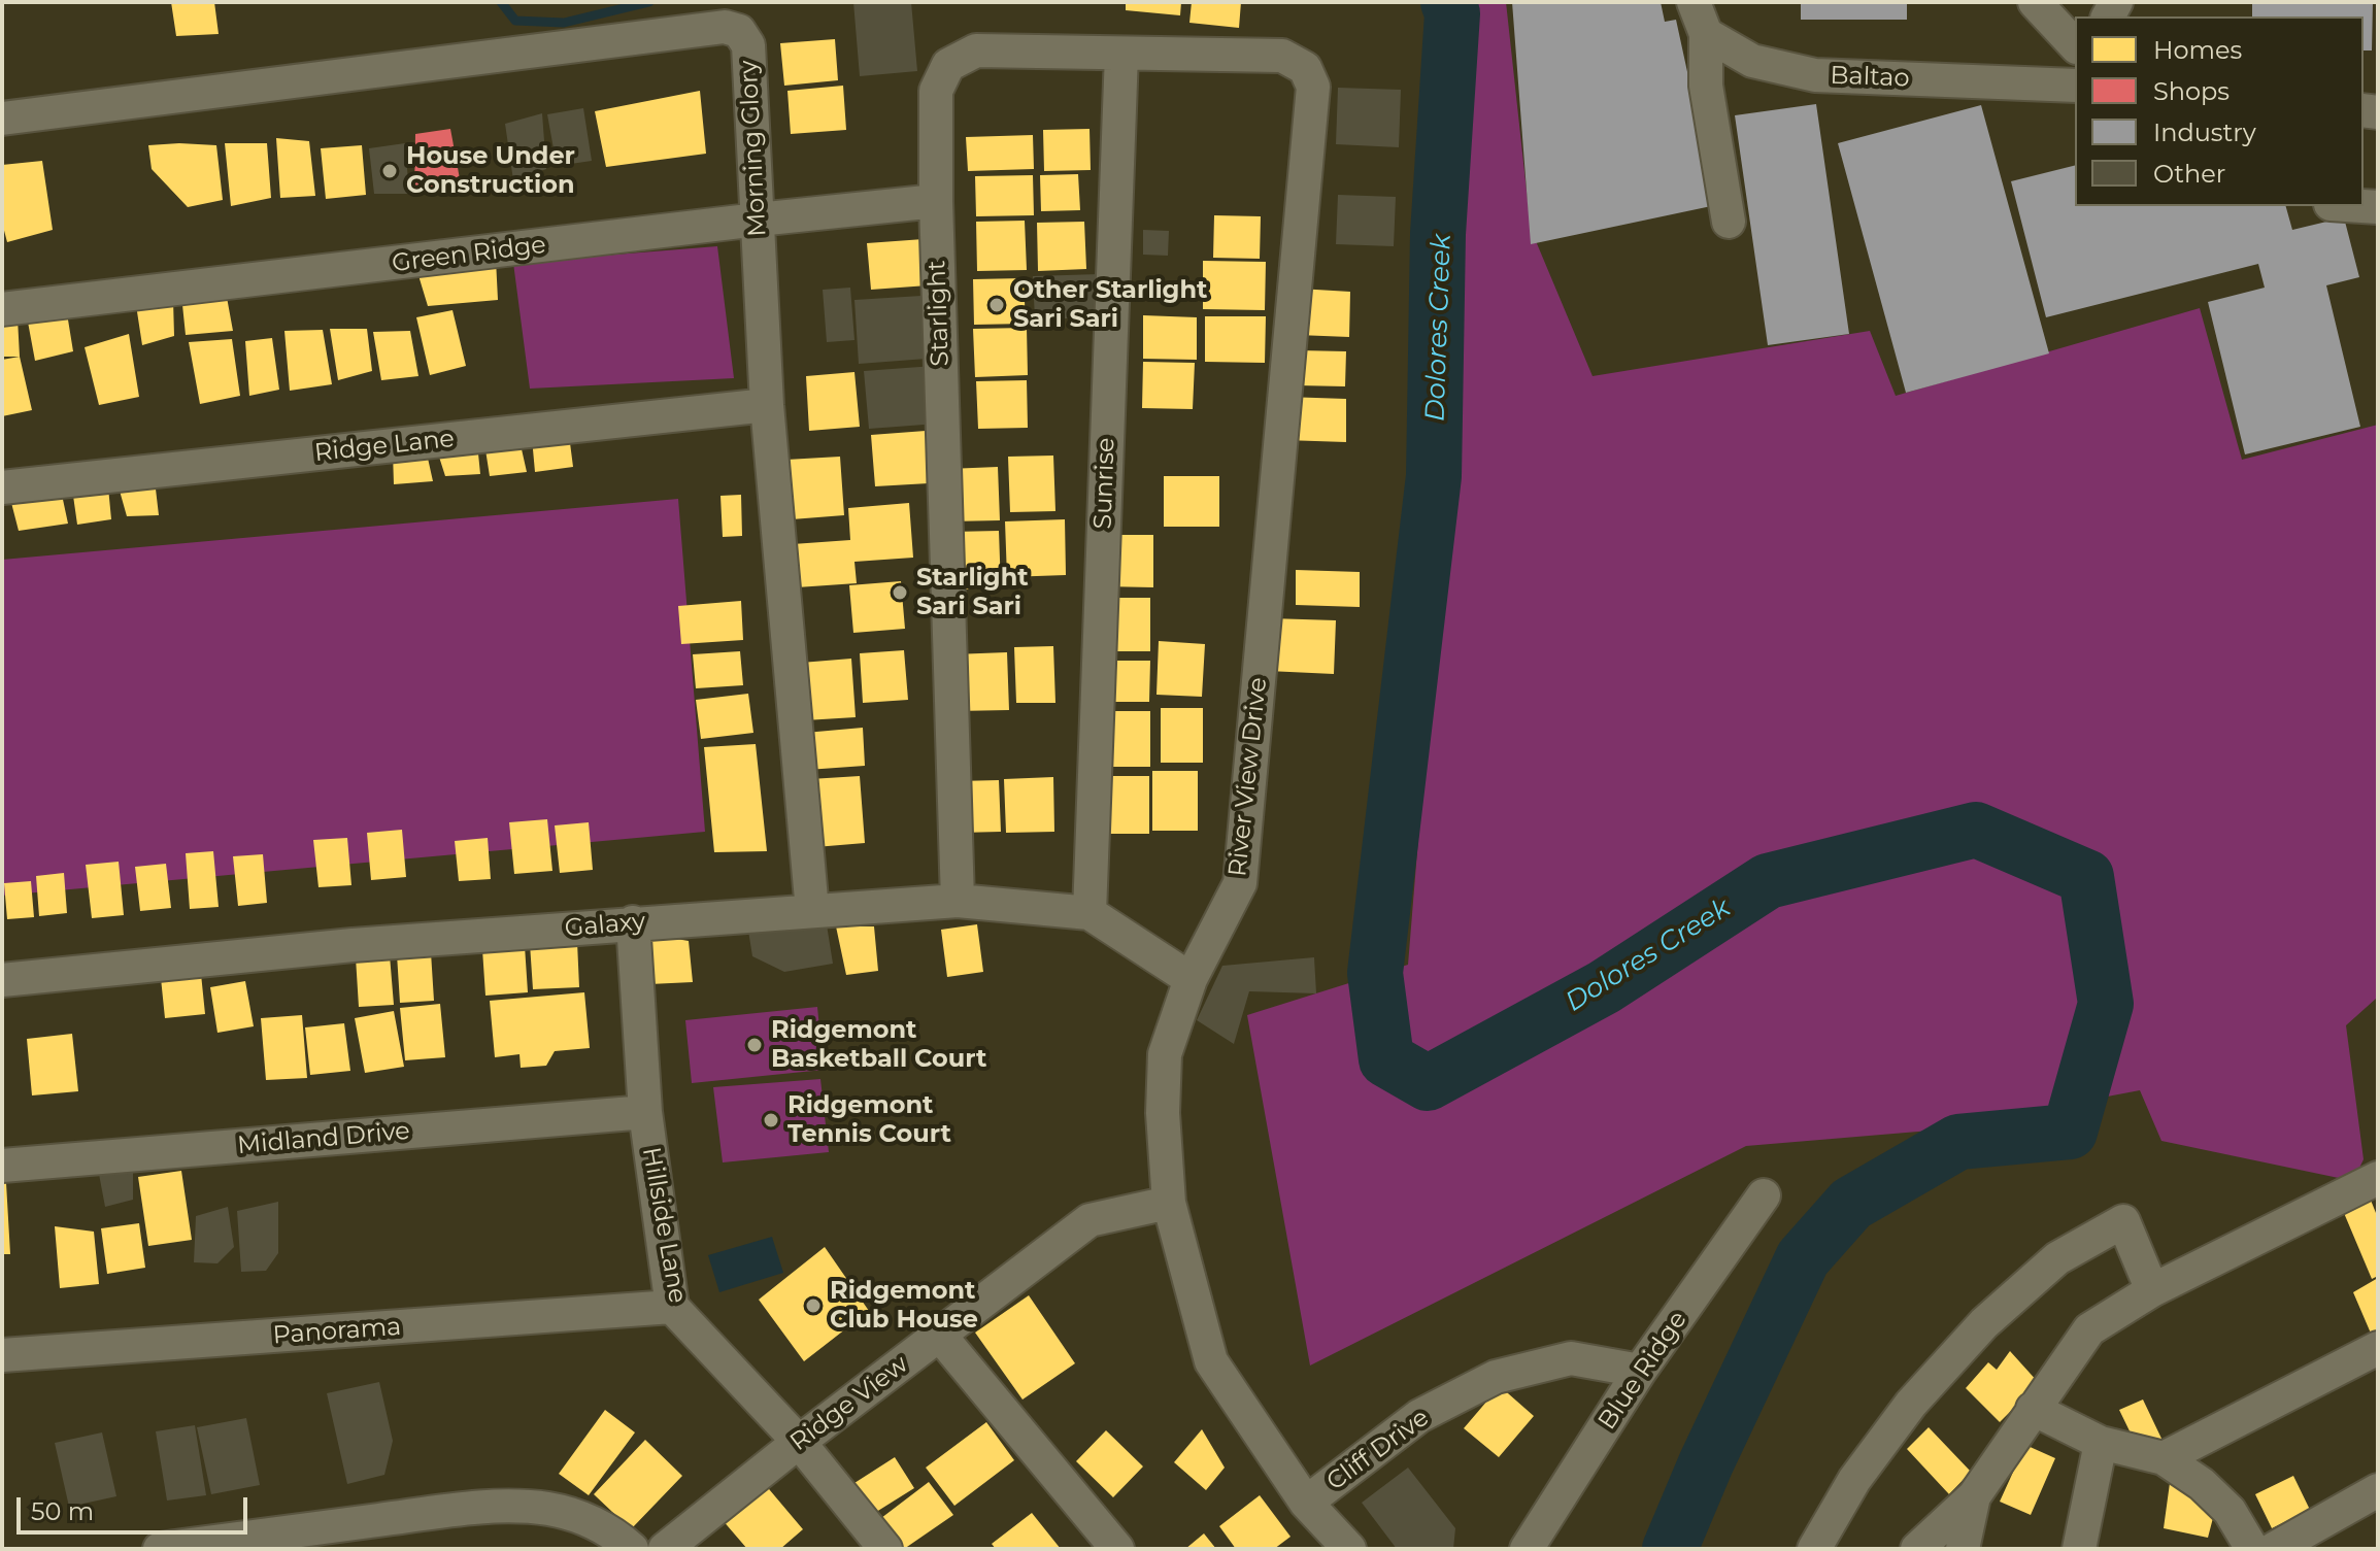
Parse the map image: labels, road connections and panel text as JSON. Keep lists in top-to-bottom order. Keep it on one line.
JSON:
{"streets":{"street":["Baltao","Morning Glory","Green Ridge","Starlight","Ridge Lane","Sunrise","River View Drive","Galaxy","Midland Drive","Hillside Lane","Panorama","Blue Ridge","Ridge View","Cliff Drive"]},"crossings":[["Morning Glory","Green Ridge"],["Morning Glory","Ridge Lane"],["Morning Glory","Galaxy"],["Green Ridge","Starlight"],["Starlight","Sunrise"],["Starlight","River View Drive"],["Starlight","Galaxy"],["Sunrise","Galaxy"],["River View Drive","Galaxy"],["River View Drive","Ridge View"],["River View Drive","Cliff Drive"],["Galaxy","Hillside Lane"],["Midland Drive","Hillside Lane"],["Hillside Lane","Panorama"],["Hillside Lane","Ridge View"],["Blue Ridge","Cliff Drive"]],"water":["Dolores Creek"],"places":["House Under Construction","Other Starlight Sari Sari","Starlight Sari Sari","Ridgemont Basketball Court","Ridgemont Tennis Court","Ridgemont Club House"],"legend":["Homes","Shops","Industry","Other"],"scale_bar":"50 m"}
